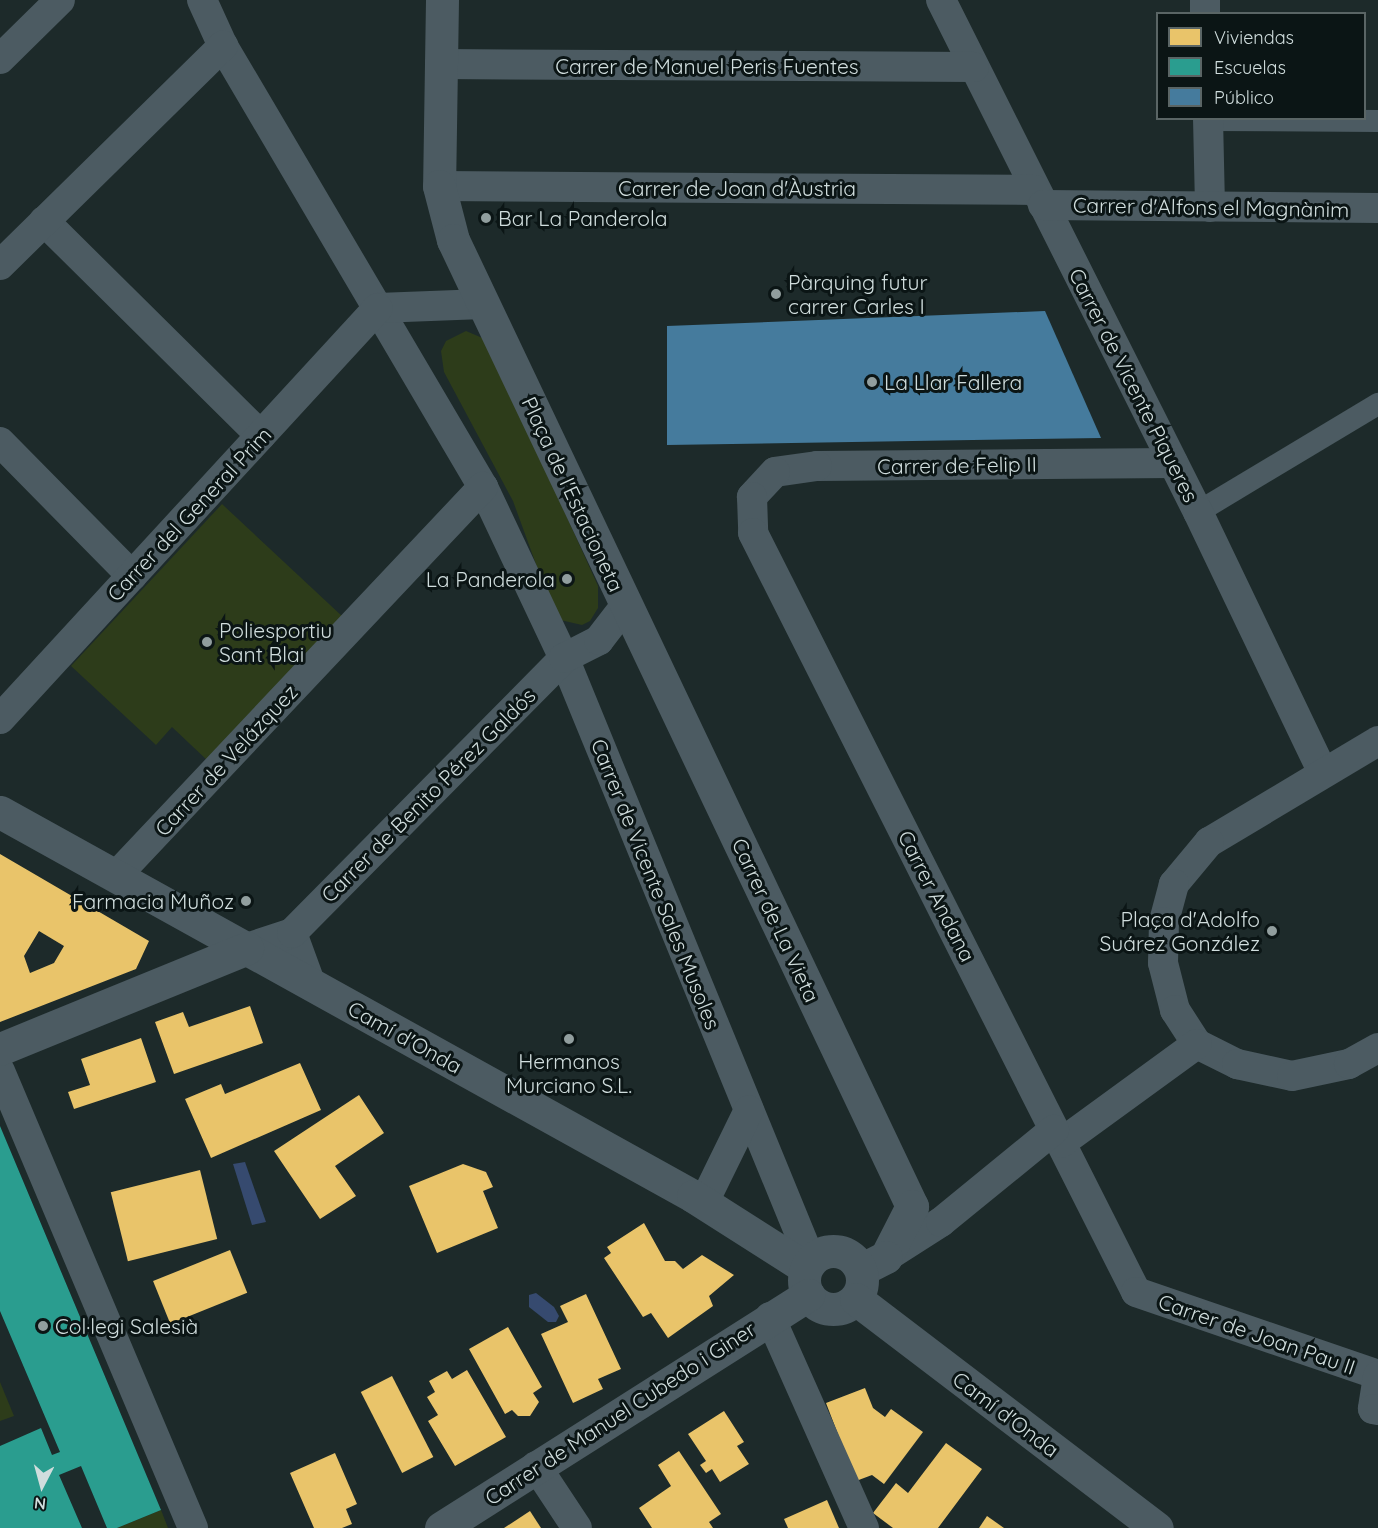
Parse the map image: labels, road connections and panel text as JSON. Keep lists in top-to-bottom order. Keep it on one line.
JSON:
{"streets":{"street":["Carrer de Manuel Peris Fuentes","Carrer de Joan d'Àustria","Carrer d'Alfons el Magnànim","Carrer de Vicente Piqueres","Carrer de Felip II","Plaça de l'Estacioneta","Carrer del General Prim","Carrer de Velázquez","Carrer de Benito Pérez Galdós","Carrer de Vicente Sales Musoles","Carrer Andana","Carrer de La Vieta","Camí d'Onda","Carrer de Joan Pau II","Carrer de Manuel Cubedo i Giner"]},"crossings":[["Carrer de Manuel Peris Fuentes","Carrer de Vicente Piqueres"],["Carrer de Manuel Peris Fuentes","Plaça de l'Estacioneta"],["Carrer de Joan d'Àustria","Carrer d'Alfons el Magnànim"],["Carrer de Joan d'Àustria","Carrer de Vicente Piqueres"],["Carrer de Joan d'Àustria","Plaça de l'Estacioneta"],["Carrer d'Alfons el Magnànim","Carrer de Vicente Piqueres"],["Carrer de Vicente Piqueres","Carrer de Felip II"],["Carrer de Felip II","Carrer Andana"],["Plaça de l'Estacioneta","Carrer de Benito Pérez Galdós"],["Plaça de l'Estacioneta","Carrer de Vicente Sales Musoles"],["Plaça de l'Estacioneta","Carrer de La Vieta"],["Carrer de Velázquez","Camí d'Onda"],["Carrer de Benito Pérez Galdós","Carrer de Vicente Sales Musoles"],["Carrer de Benito Pérez Galdós","Camí d'Onda"],["Carrer de Vicente Sales Musoles","Camí d'Onda"],["Carrer de Vicente Sales Musoles","Carrer de Manuel Cubedo i Giner"],["Carrer Andana","Carrer de Joan Pau II"],["Camí d'Onda","Carrer de Manuel Cubedo i Giner"]],"places":["Bar La Panderola","Pàrquing futur carrer Carles I","La Llar Fallera","La Panderola","Poliesportiu Sant Blai","Farmacia Muñoz","Plaça d'Adolfo Suárez González","Hermanos Murciano S.L.","Col·legi Salesià"],"legend":["Viviendas","Escuelas","Público"],"north":"bottom"}
